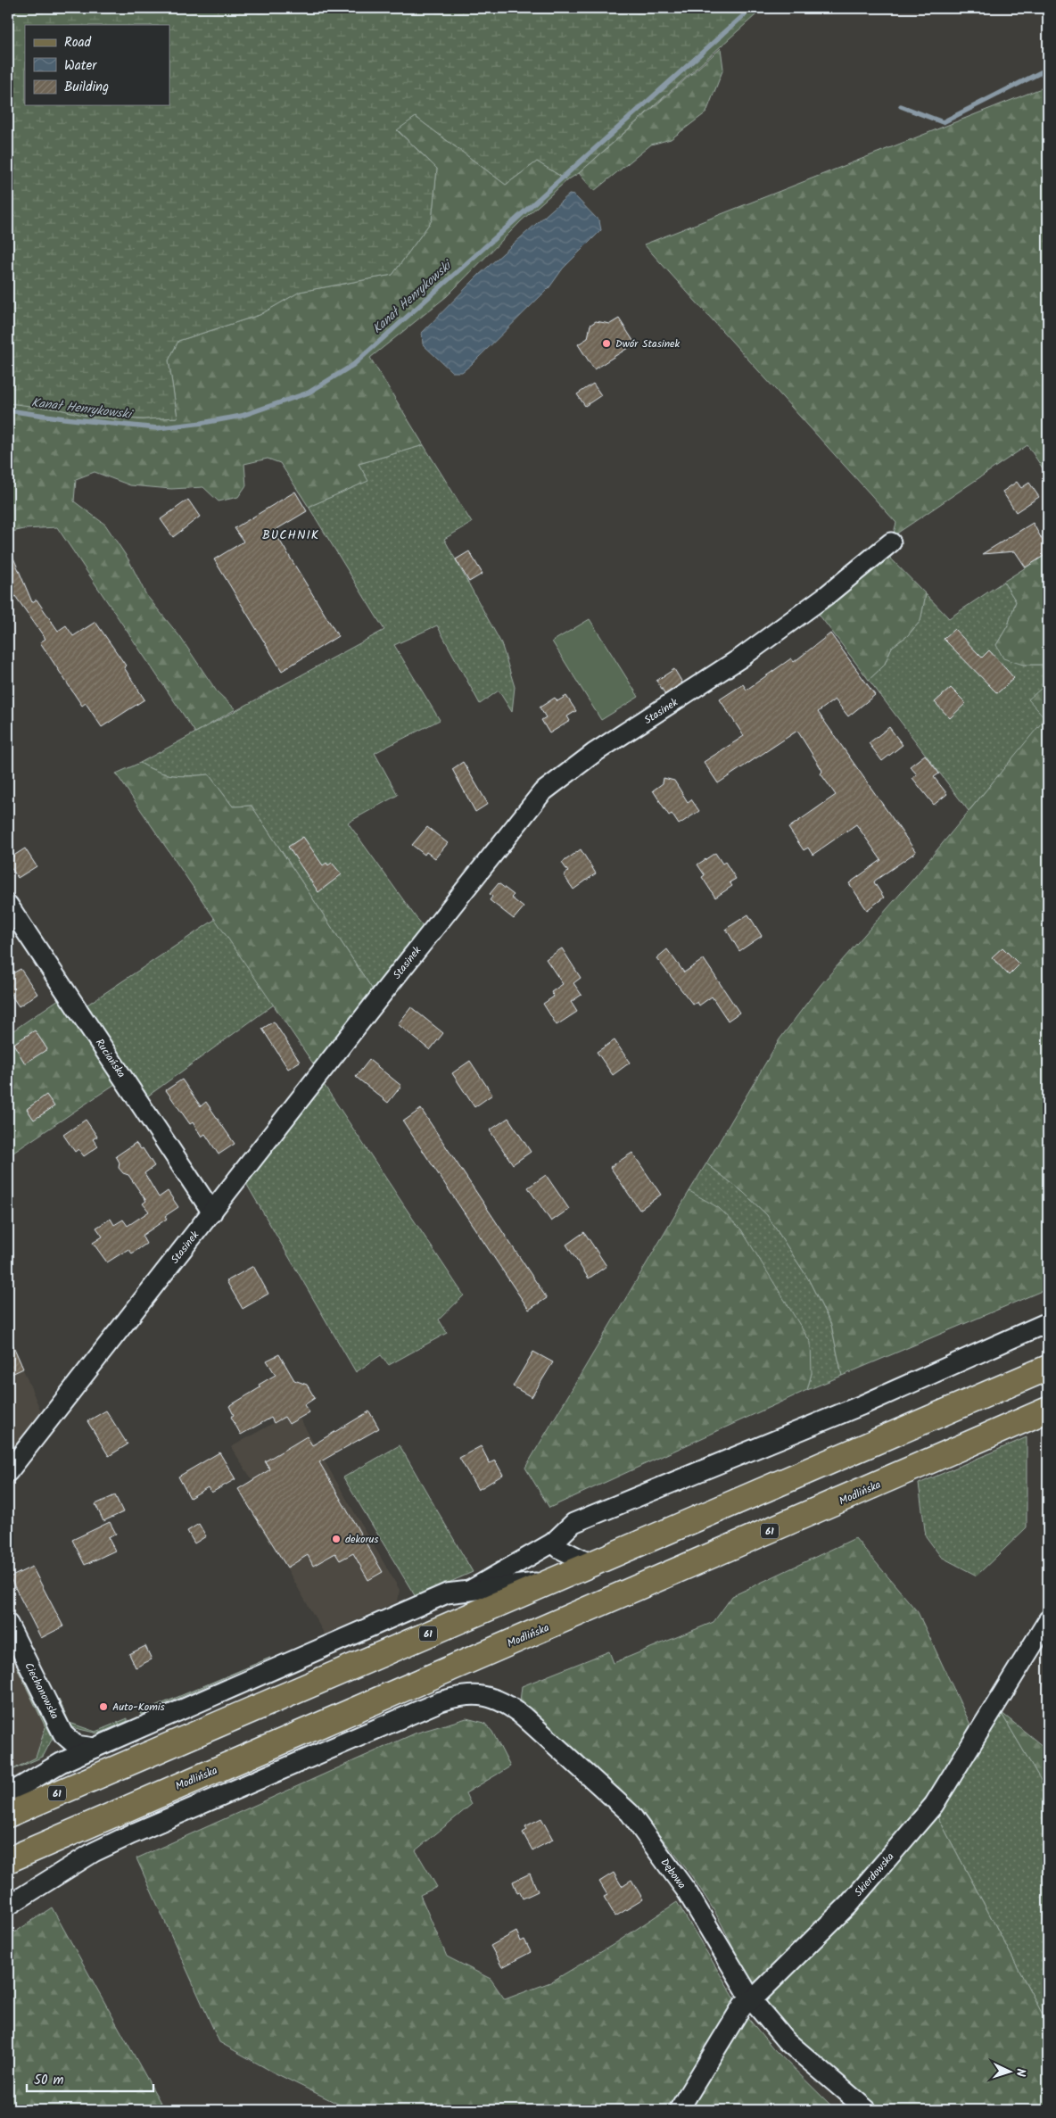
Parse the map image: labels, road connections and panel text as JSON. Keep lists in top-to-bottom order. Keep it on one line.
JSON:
{"streets":{"main road":["Modlińska","61"],"street":["Stasinek","Ruciańska","Ciechanowska","Dębowa","Skierdowska"]},"crossings":[["Stasinek","Ruciańska"],["Dębowa","Skierdowska"]],"districts":["BUCHNIK"],"water":["Kanał Henrykowski"],"places":["Dwór Stasinek","dekorus","Auto-Komis"],"legend":["Road","Water","Building"],"scale_bar":"50 m","north":"right"}
